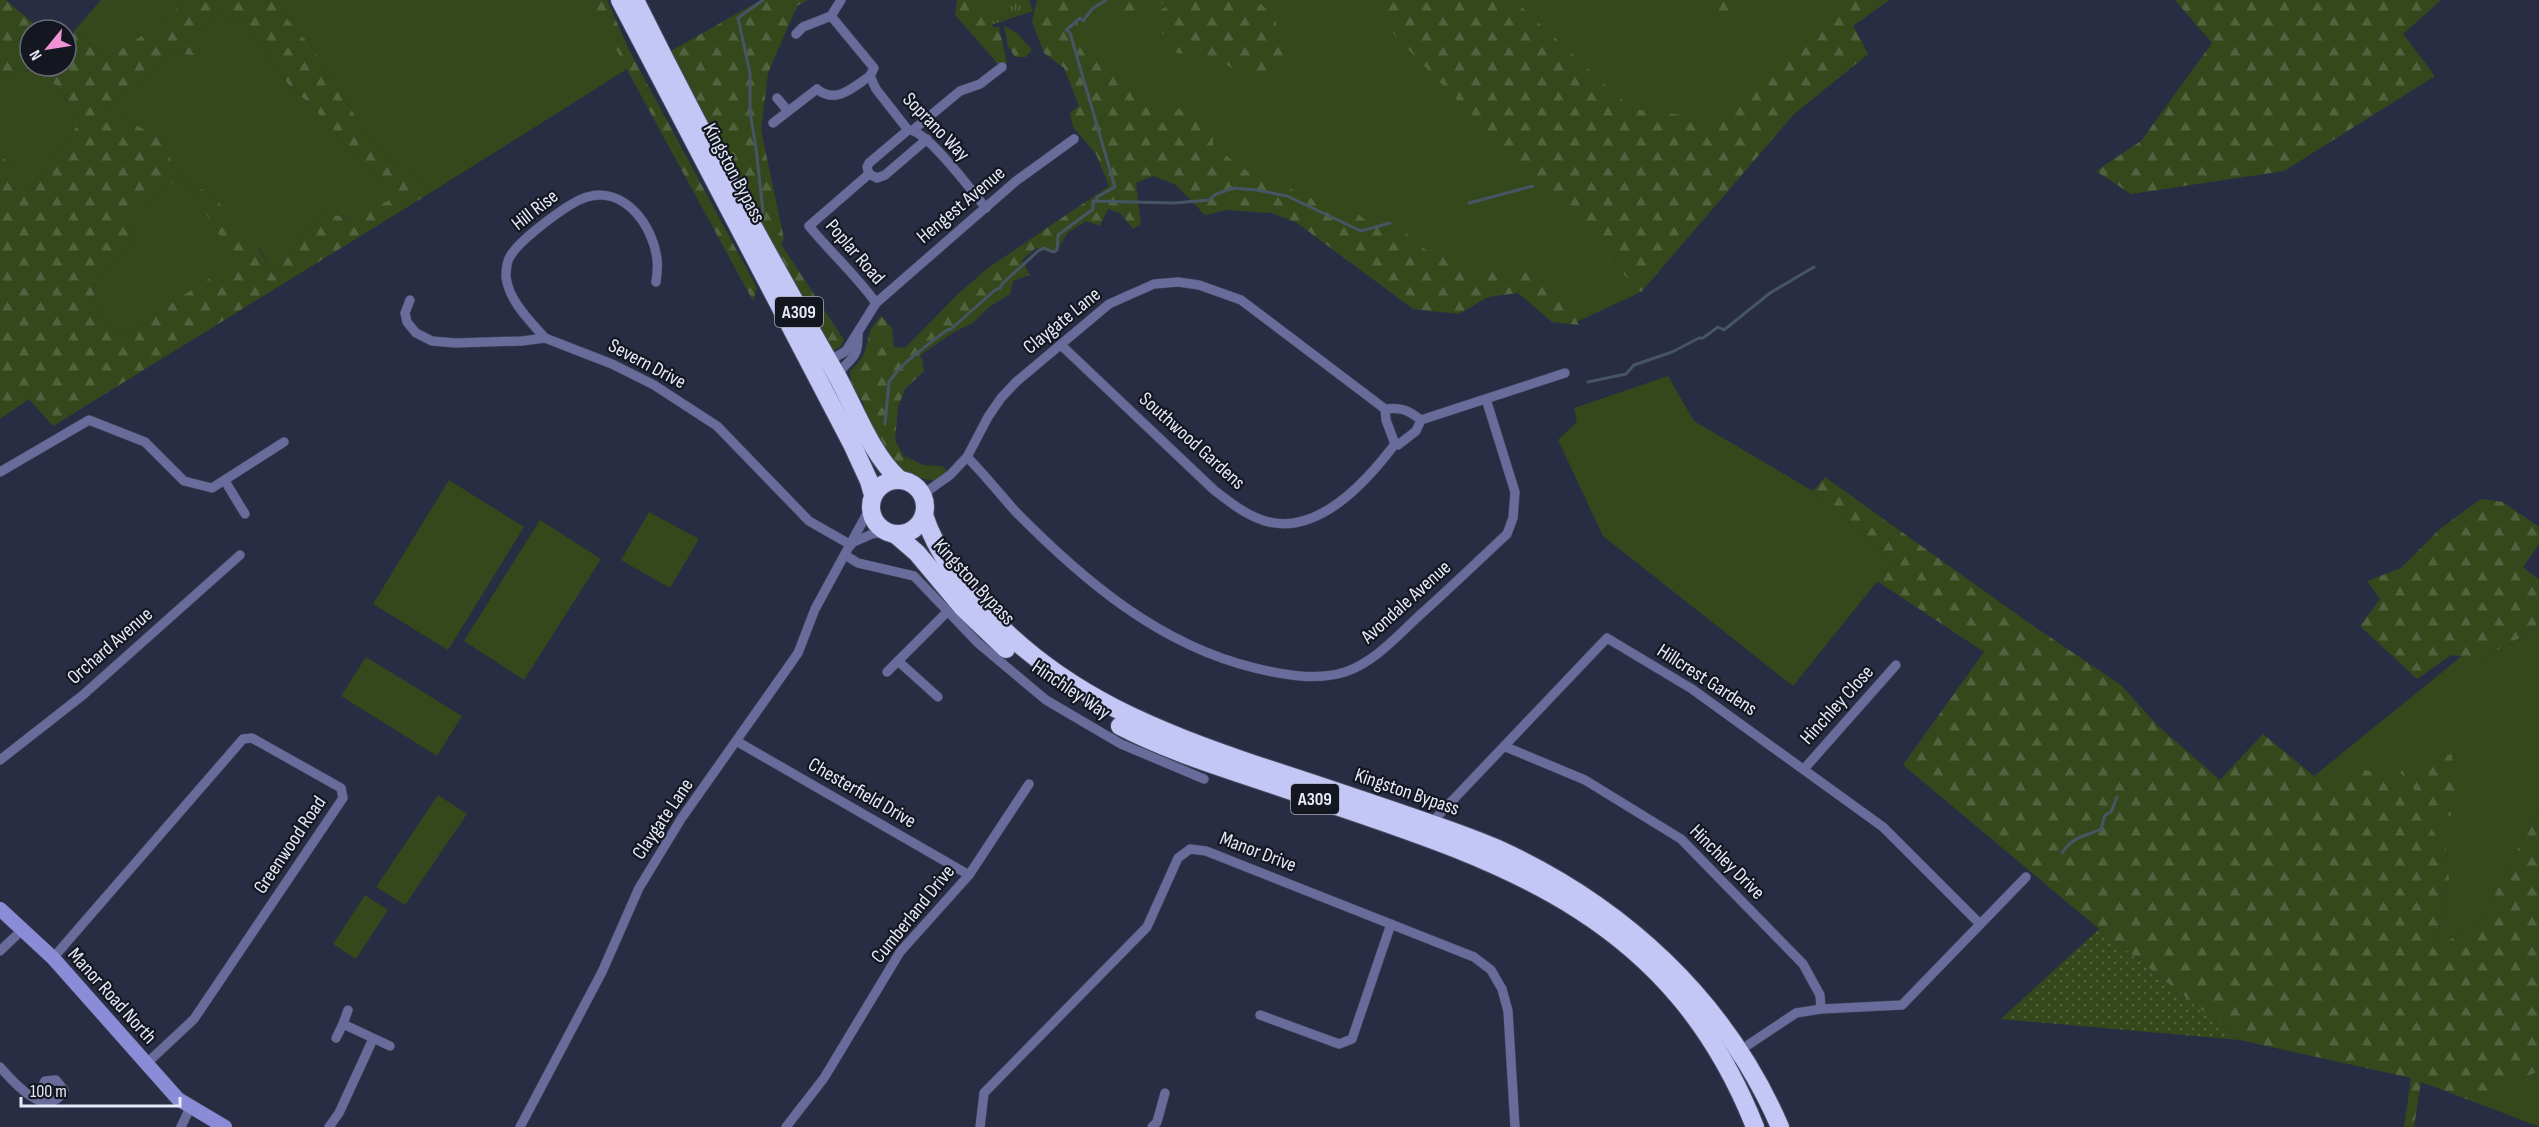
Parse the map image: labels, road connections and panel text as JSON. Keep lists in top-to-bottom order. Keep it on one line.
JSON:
{"streets":{"highway":["Kingston Bypass","A309"],"street":["Soprano Way","Hengest Avenue","Hill Rise","Poplar Road","Claygate Lane","Severn Drive","Southwood Gardens","Avondale Avenue","Orchard Avenue","Hillcrest Gardens","Hinchley Way","Hinchley Close","Chesterfield Drive","Greenwood Road","Manor Drive","Hinchley Drive","Cumberland Drive","Manor Road North"]},"crossings":[["Soprano Way","Hengest Avenue"],["Soprano Way","Poplar Road"],["Kingston Bypass","Poplar Road"],["Kingston Bypass","Claygate Lane"],["Kingston Bypass","Hillcrest Gardens"],["Hengest Avenue","Poplar Road"],["Hill Rise","Severn Drive"],["Claygate Lane","Severn Drive"],["Claygate Lane","Southwood Gardens"],["Claygate Lane","Avondale Avenue"],["Claygate Lane","Hinchley Way"],["Claygate Lane","Chesterfield Drive"],["Hillcrest Gardens","Hinchley Close"],["Hillcrest Gardens","Hinchley Drive"],["Chesterfield Drive","Cumberland Drive"],["Greenwood Road","Manor Road North"]],"scale_bar":"100 m","north":"bottom left"}
